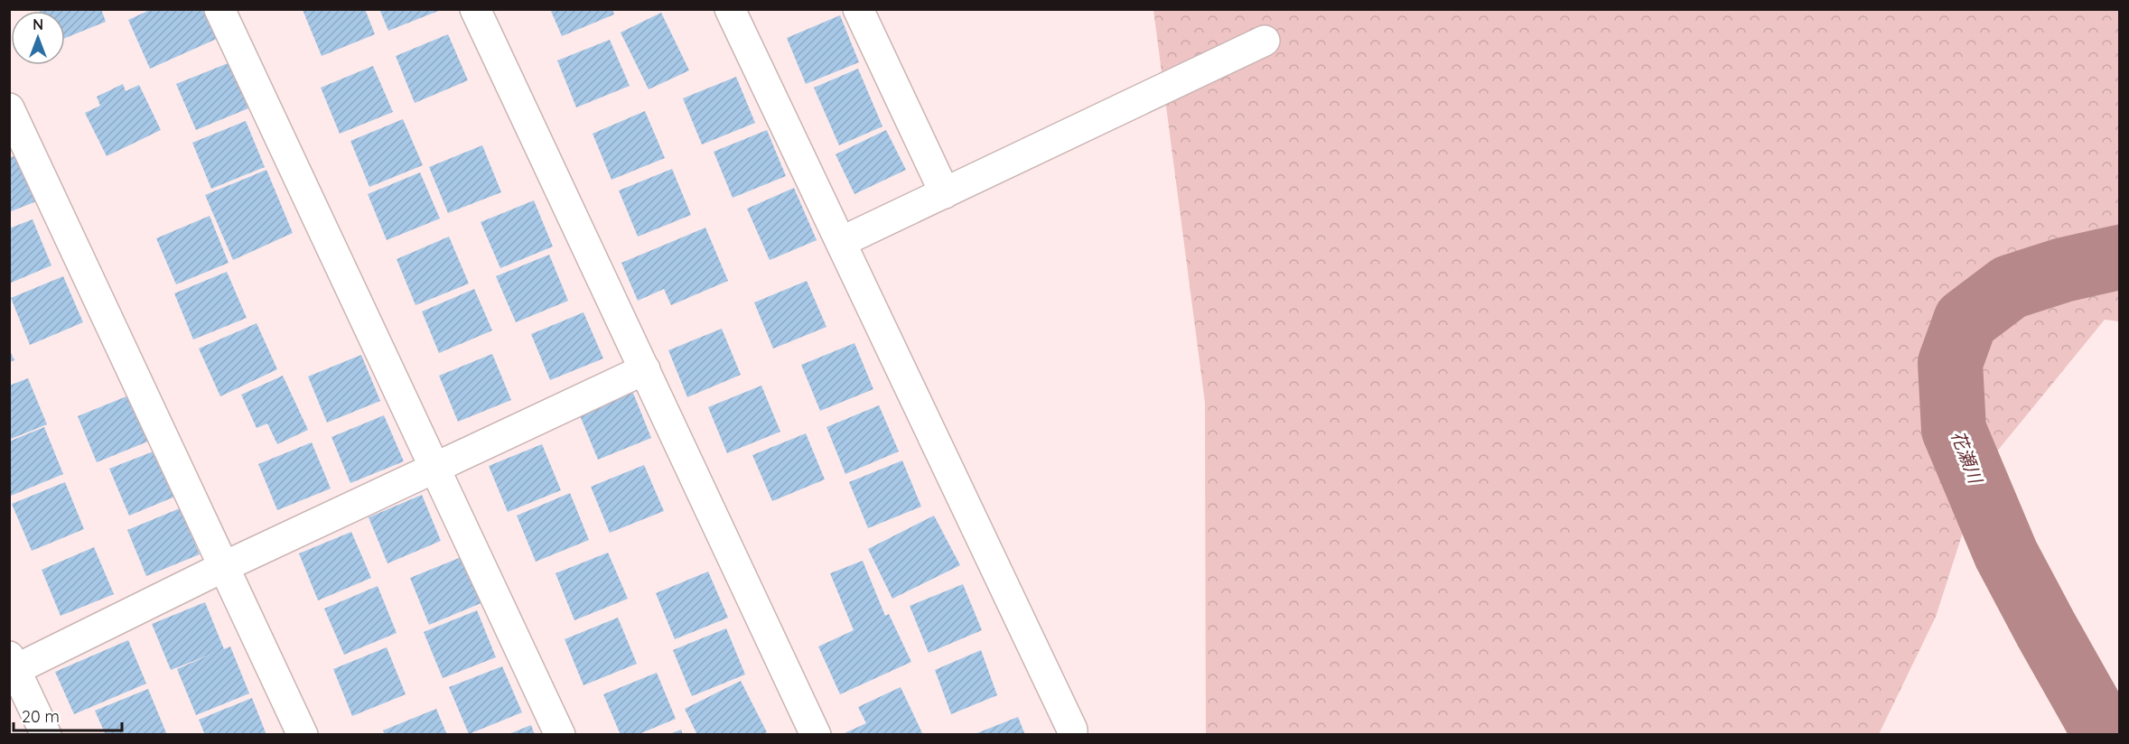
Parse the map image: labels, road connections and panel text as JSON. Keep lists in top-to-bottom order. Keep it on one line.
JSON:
{"water":["花瀬川"],"scale_bar":"20 m","north":"top"}
